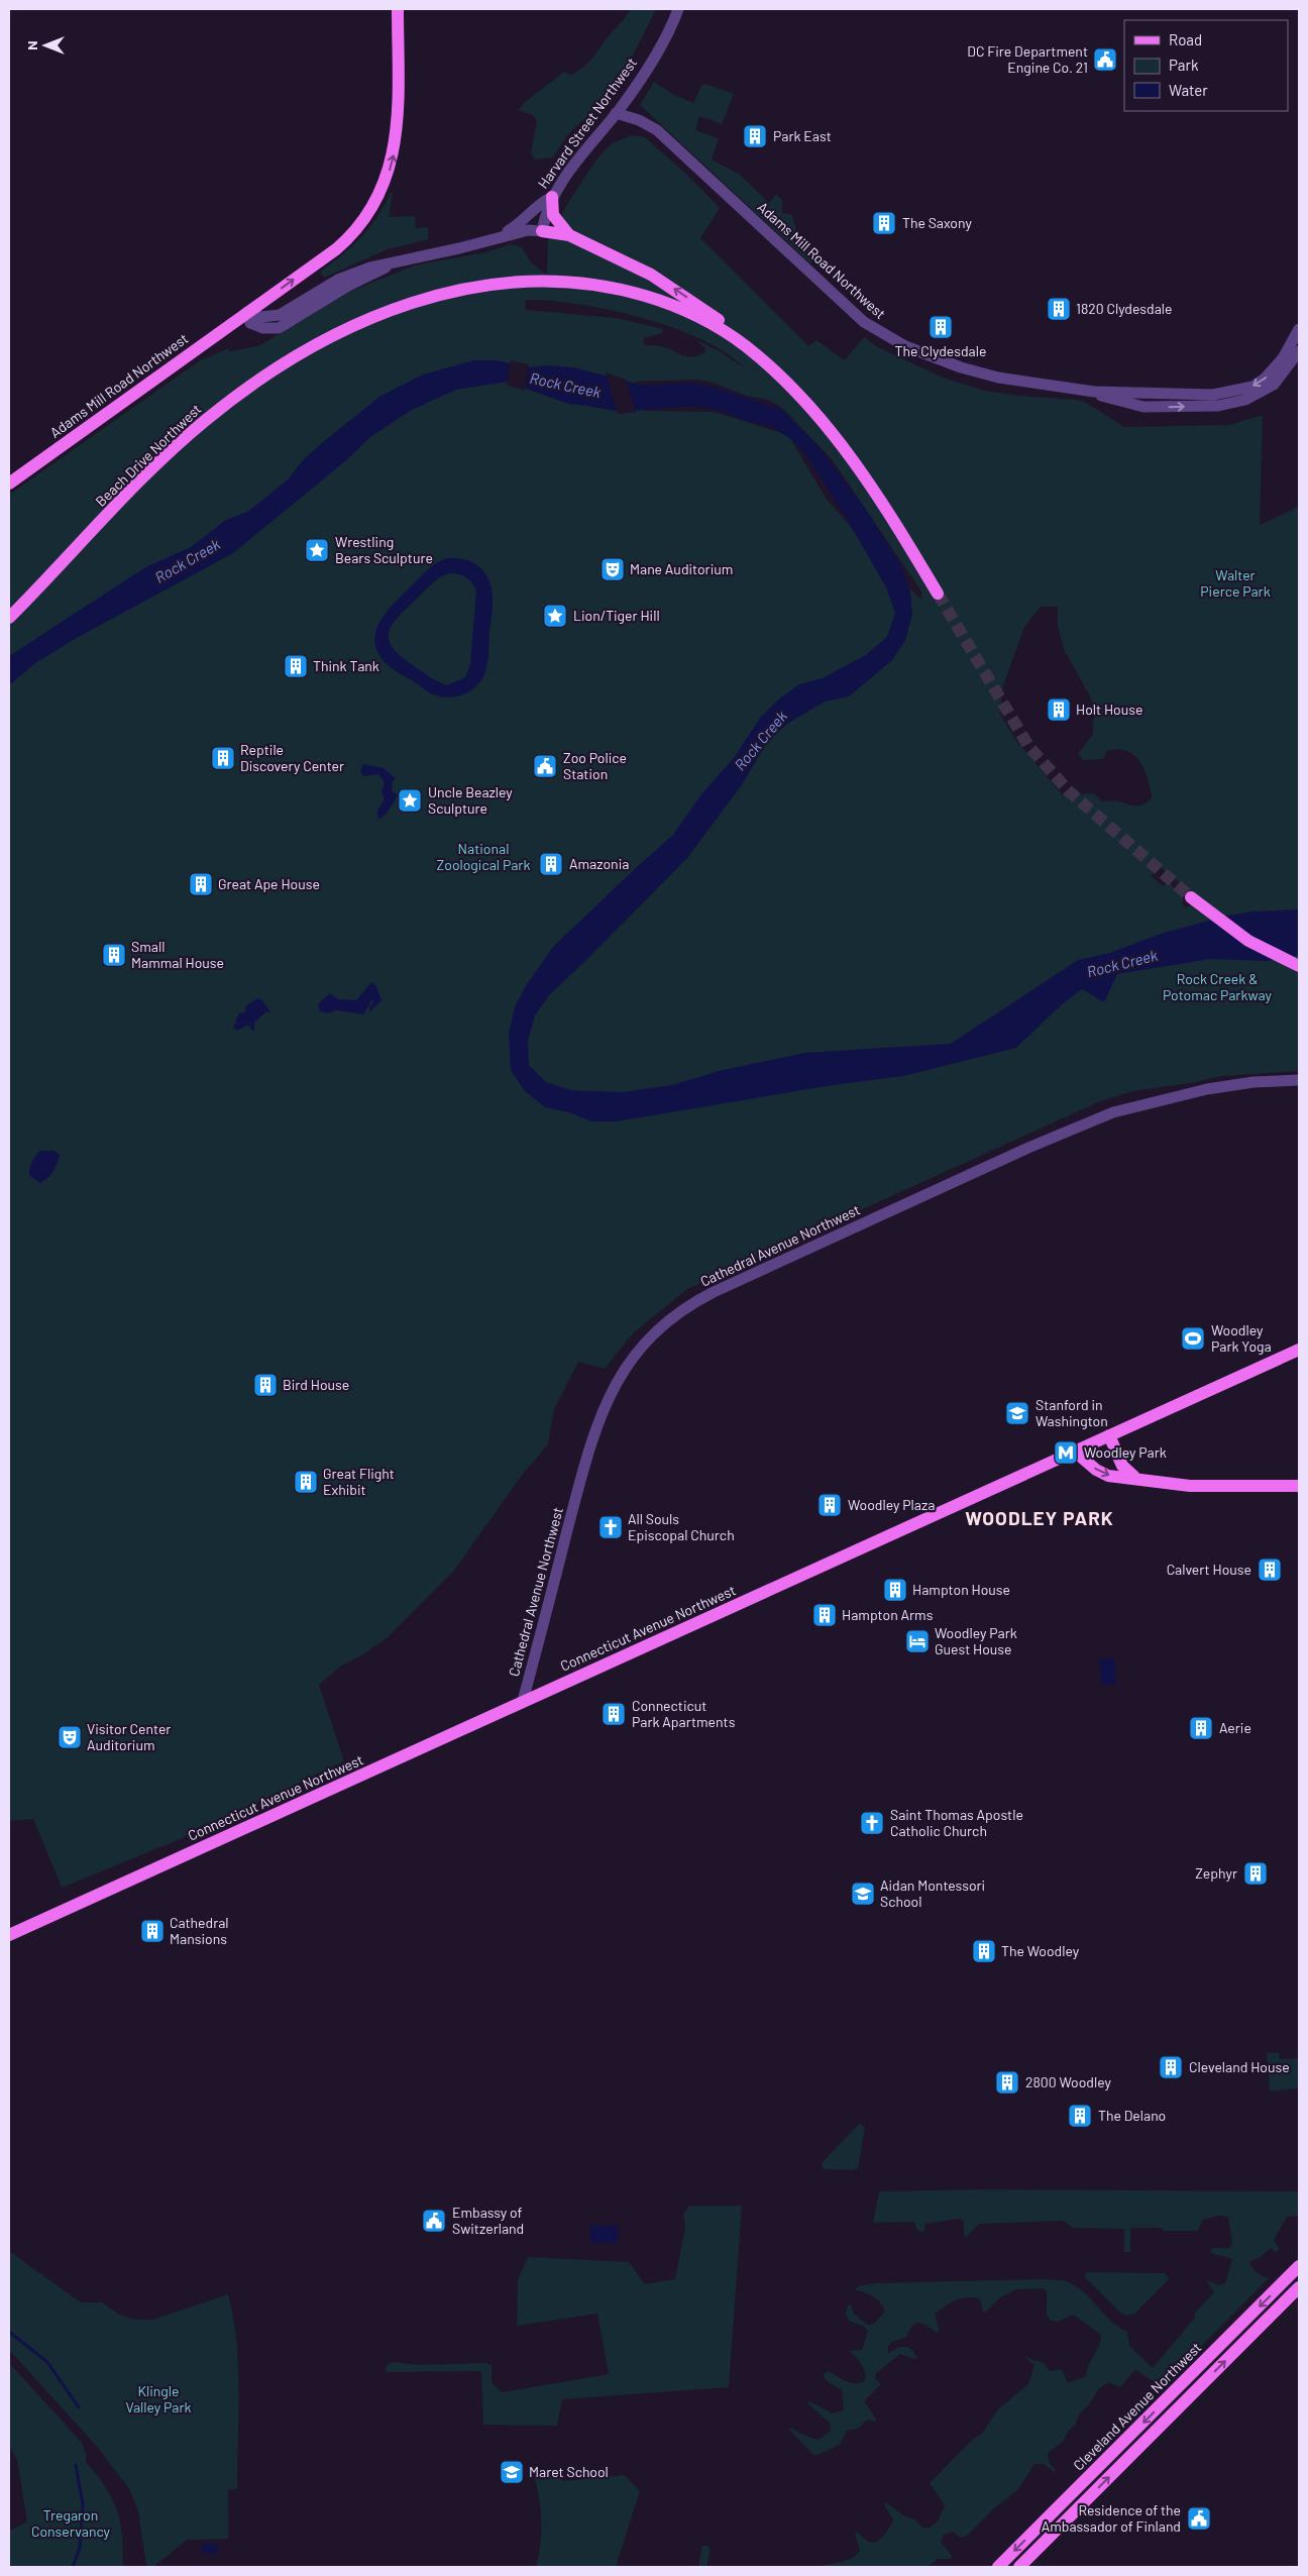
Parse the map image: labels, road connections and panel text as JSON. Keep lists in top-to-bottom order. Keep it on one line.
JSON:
{"streets":{"main road":["Adams Mill Road Northwest","Beach Drive Northwest","Connecticut Avenue Northwest","Cleveland Avenue Northwest"],"street":["Harvard Street Northwest","Cathedral Avenue Northwest"]},"crossings":[["Harvard Street Northwest","Adams Mill Road Northwest"],["Cathedral Avenue Northwest","Connecticut Avenue Northwest"]],"districts":["WOODLEY PARK"],"water":["Rock Creek"],"parks":["Walter Pierce Park","National Zoological Park","Rock Creek & Potomac Parkway","Klingle Valley Park","Tregaron Conservancy"],"places":{"public building":["DC Fire Department Engine Co. 21","Zoo Police Station","Embassy of Switzerland","Residence of the Ambassador of Finland"],"building":["Park East","The Saxony","1820 Clydesdale","The Clydesdale","Think Tank","Holt House","Reptile Discovery Center","Amazonia","Great Ape House","Small Mammal House","Bird House","Great Flight Exhibit","Woodley Plaza","Calvert House","Hampton House","Hampton Arms","Connecticut Park Apartments","Aerie","Zephyr","Cathedral Mansions","The Woodley","Cleveland House","2800 Woodley","The Delano"],"place":["Wrestling Bears Sculpture","Lion/Tiger Hill","Uncle Beazley Sculpture"],"theatre":["Mane Auditorium","Visitor Center Auditorium"],"sports":["Woodley Park Yoga"],"school or university":["Stanford in Washington","Aidan Montessori School","Maret School"],"metro station":["Woodley Park"],"church":["All Souls Episcopal Church","Saint Thomas Apostle Catholic Church"],"hotel":["Woodley Park Guest House"]},"legend":["Road","Park","Water"],"north":"left"}
